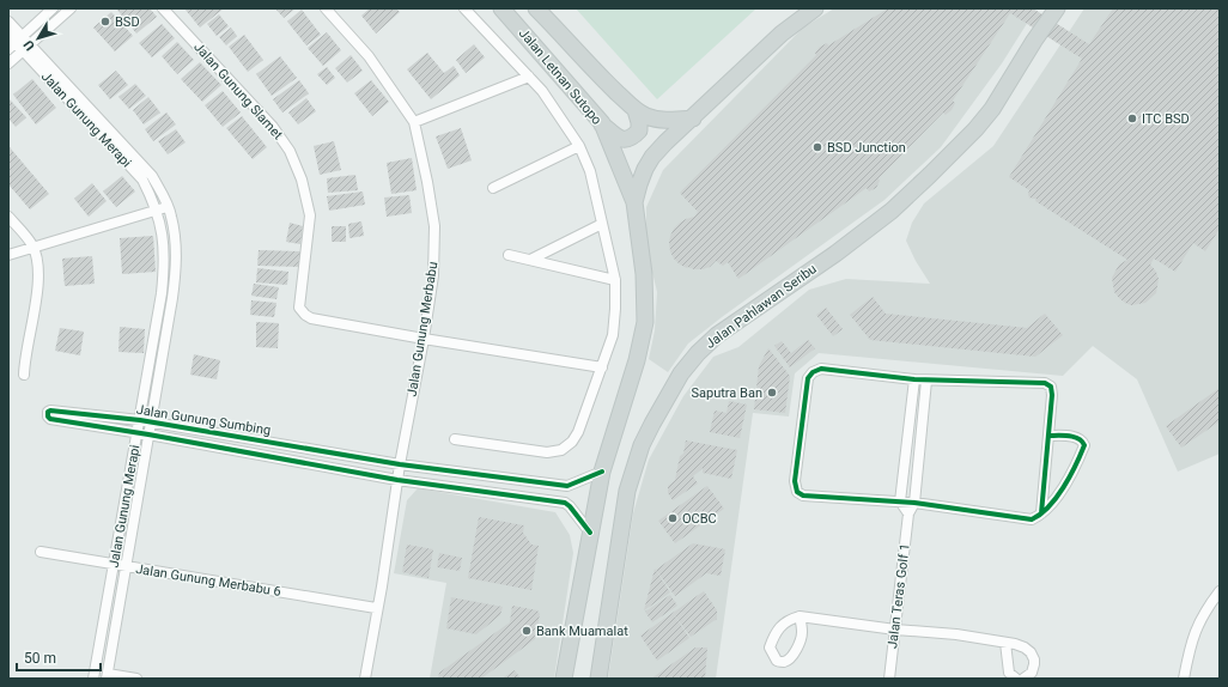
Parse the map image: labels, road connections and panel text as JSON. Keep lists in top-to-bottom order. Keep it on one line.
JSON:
{"streets":{"main road":["Jalan Letnan Sutopo","Jalan Pahlawan Seribu"],"street":["Jalan Gunung Slamet","Jalan Gunung Merapi","Jalan Gunung Merbabu","Jalan Gunung Sumbing","Jalan Gunung Merbabu 6","Jalan Teras Golf 1"]},"crossings":[["Jalan Gunung Slamet","Jalan Gunung Merbabu"],["Jalan Gunung Merapi","Jalan Gunung Sumbing"],["Jalan Gunung Merapi","Jalan Gunung Merbabu 6"],["Jalan Gunung Merbabu","Jalan Gunung Sumbing"],["Jalan Gunung Merbabu","Jalan Gunung Merbabu 6"]],"places":["BSD","ITC BSD","BSD Junction","Saputra Ban","OCBC","Bank Muamalat"],"scale_bar":"50 m","north":"bottom left"}
